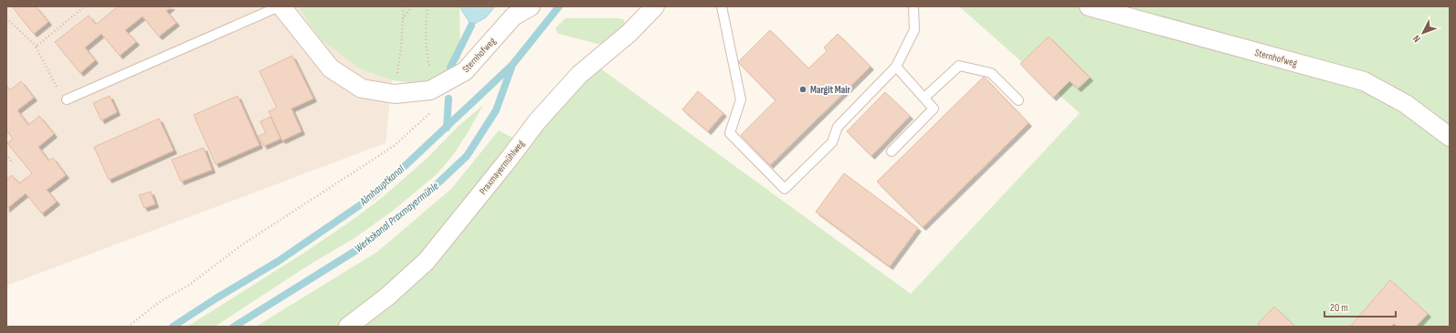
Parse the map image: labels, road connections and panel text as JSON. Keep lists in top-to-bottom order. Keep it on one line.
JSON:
{"streets":{"street":["Sternhofweg","Praxmayermühlweg"]},"water":["Almhauptkanal","Werkskanal Praxmayermühle"],"places":["Margit Mair"],"scale_bar":"20 m","north":"bottom left"}
